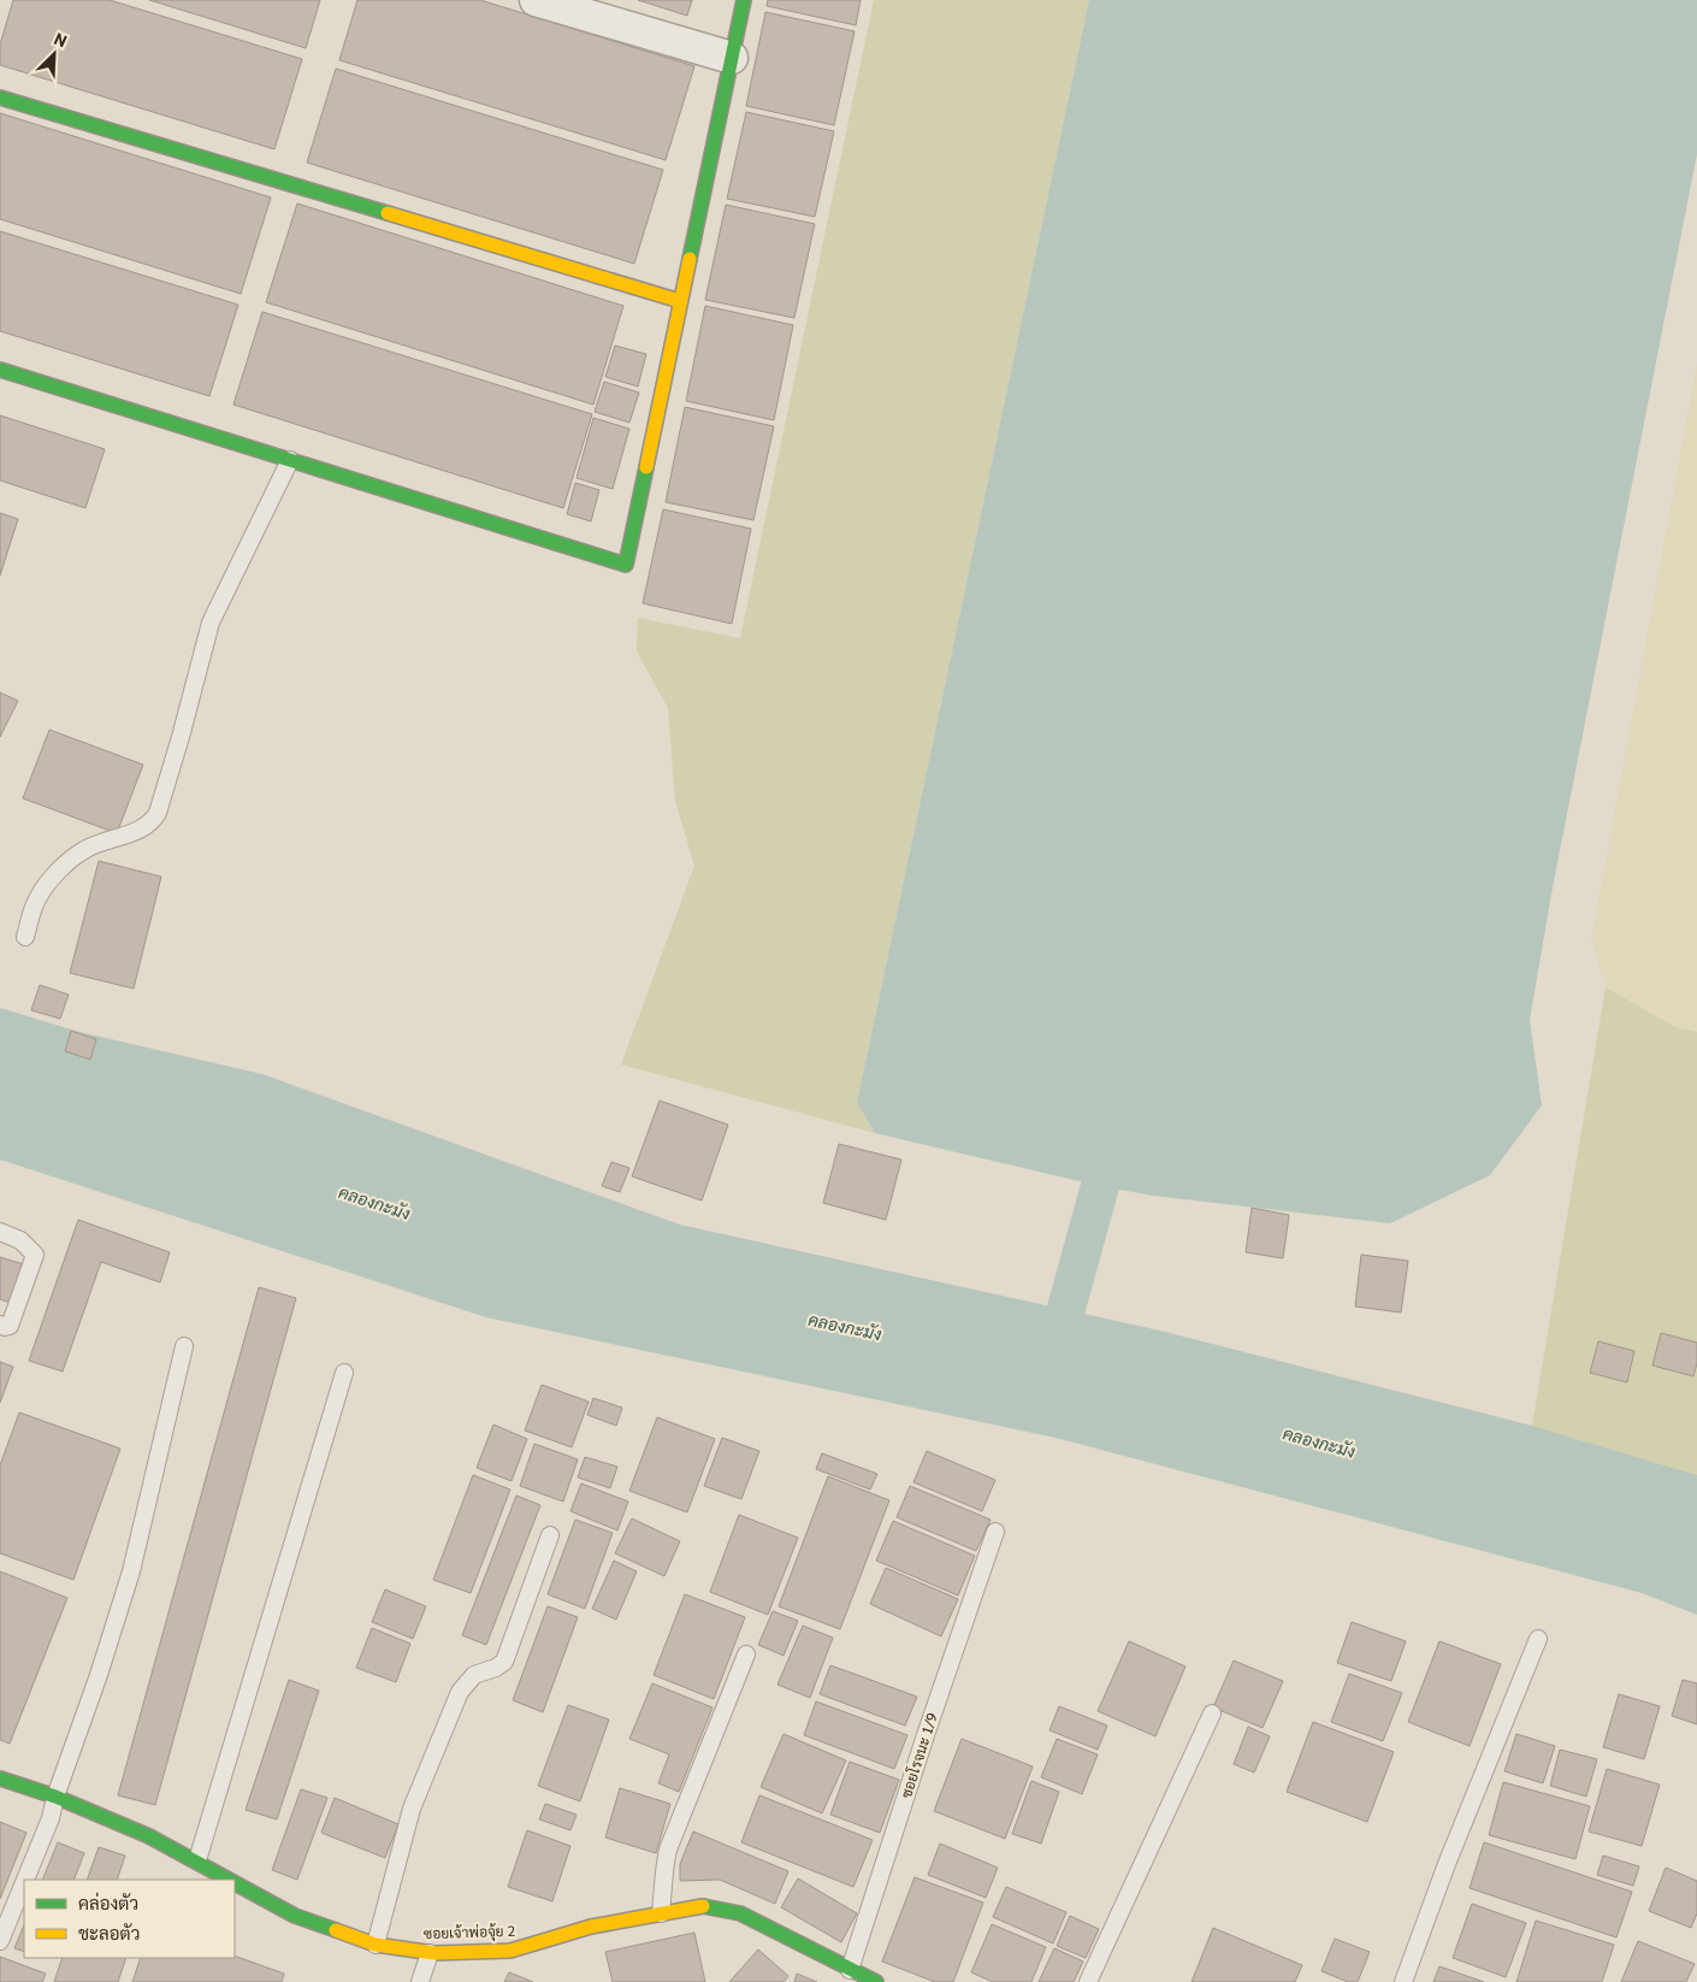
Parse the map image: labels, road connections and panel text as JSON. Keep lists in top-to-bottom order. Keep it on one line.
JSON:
{"streets":{"street":["ซอยเจ้าพ่อจุ้ย 2"],"lane":["ซอยโรจนะ 1/9"]},"crossings":[["ซอยโรจนะ 1/9","ซอยเจ้าพ่อจุ้ย 2"]],"water":["คลองกะมัง"],"legend":["คล่องตัว","ชะลอตัว"],"north":"top right"}
